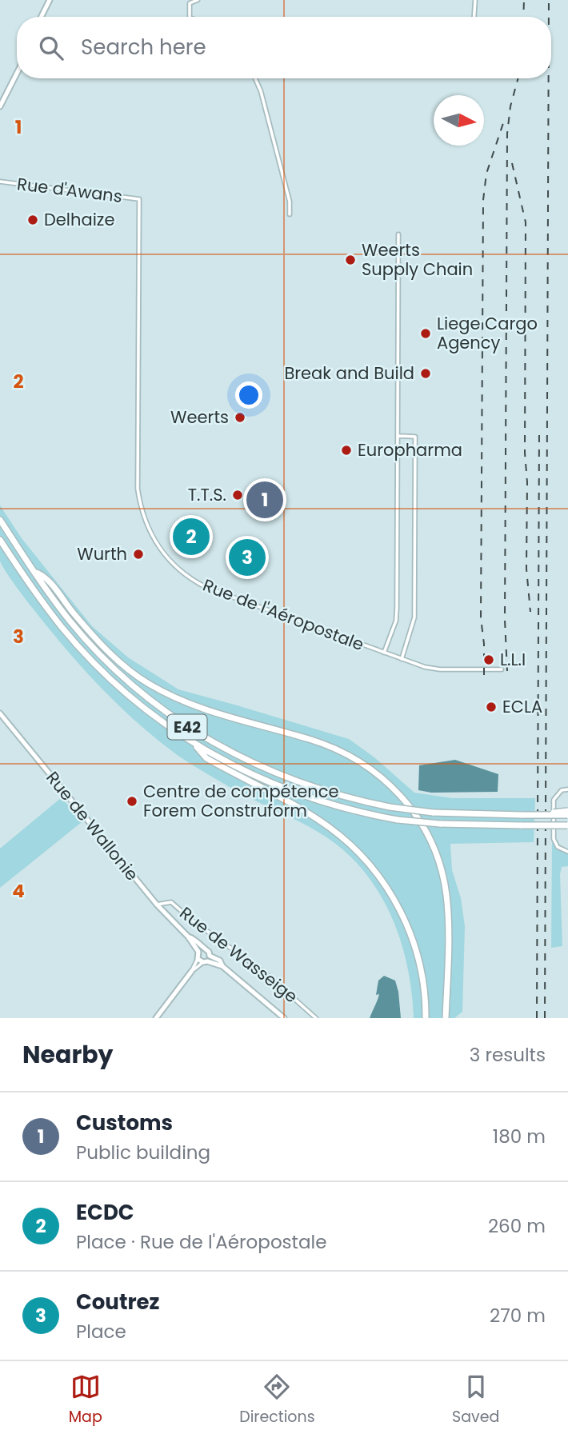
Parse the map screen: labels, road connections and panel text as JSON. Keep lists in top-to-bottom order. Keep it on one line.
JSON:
{"streets":{"highway":["E42"],"street":["Rue d'Awans","Rue de l'Aéropostale","Rue de Wallonie","Rue de Wasseige"]},"crossings":[["Rue d'Awans","Rue de l'Aéropostale"],["Rue de Wallonie","Rue de Wasseige"]],"places":["Delhaize","Weerts Supply Chain","Liege Cargo Agency","Break and Build","Weerts","Europharma","T.T.S.","Wurth","L.L.I","ECLA","Centre de compétence Forem Construform"],"north":"right","page":{"search":"Search here","pins":["1","2","3"],"heading":["Nearby","3 results"],"list":[{"mark":"1","name":"Customs","note":"Public building","value":"180 m"},{"mark":"2","name":"ECDC","note":"Place · Rue de l'Aéropostale","value":"260 m"},{"mark":"3","name":"Coutrez","note":"Place","value":"270 m"}],"nav":["Map","Directions","Saved"]},"grid":{"rows":["1","2","3","4"]}}
